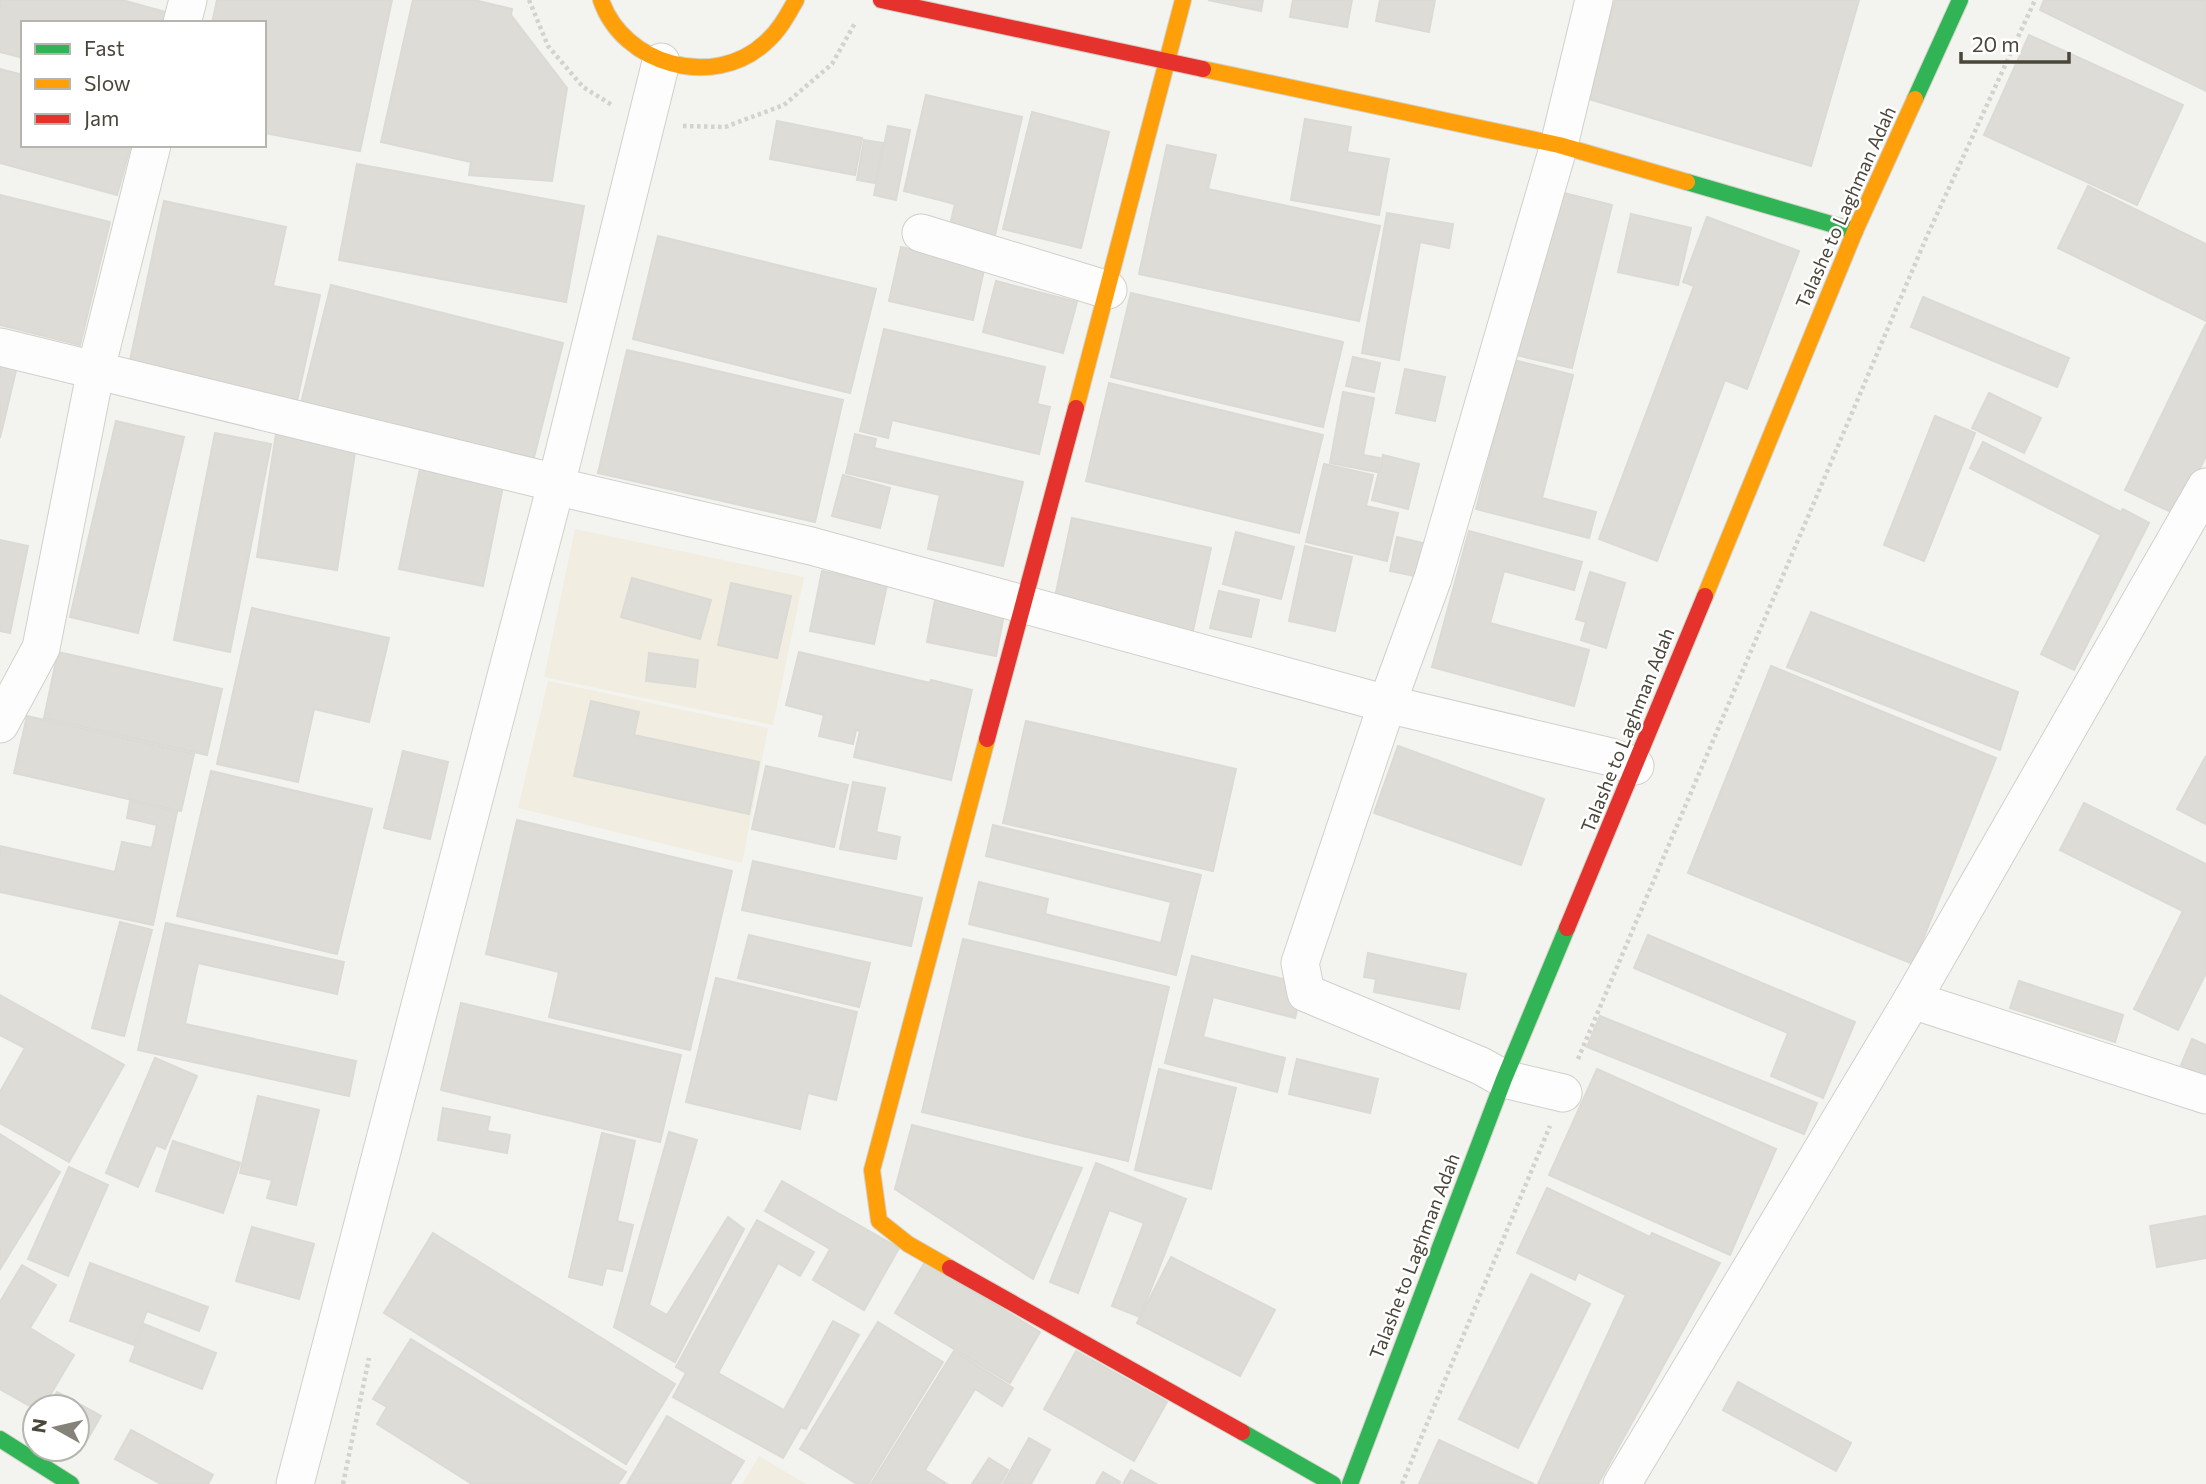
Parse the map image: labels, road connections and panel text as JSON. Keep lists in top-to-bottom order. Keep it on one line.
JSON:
{"streets":{"main road":["Talashe to Laghman Adah"]},"legend":["Fast","Slow","Jam"],"scale_bar":"20 m","north":"left"}
